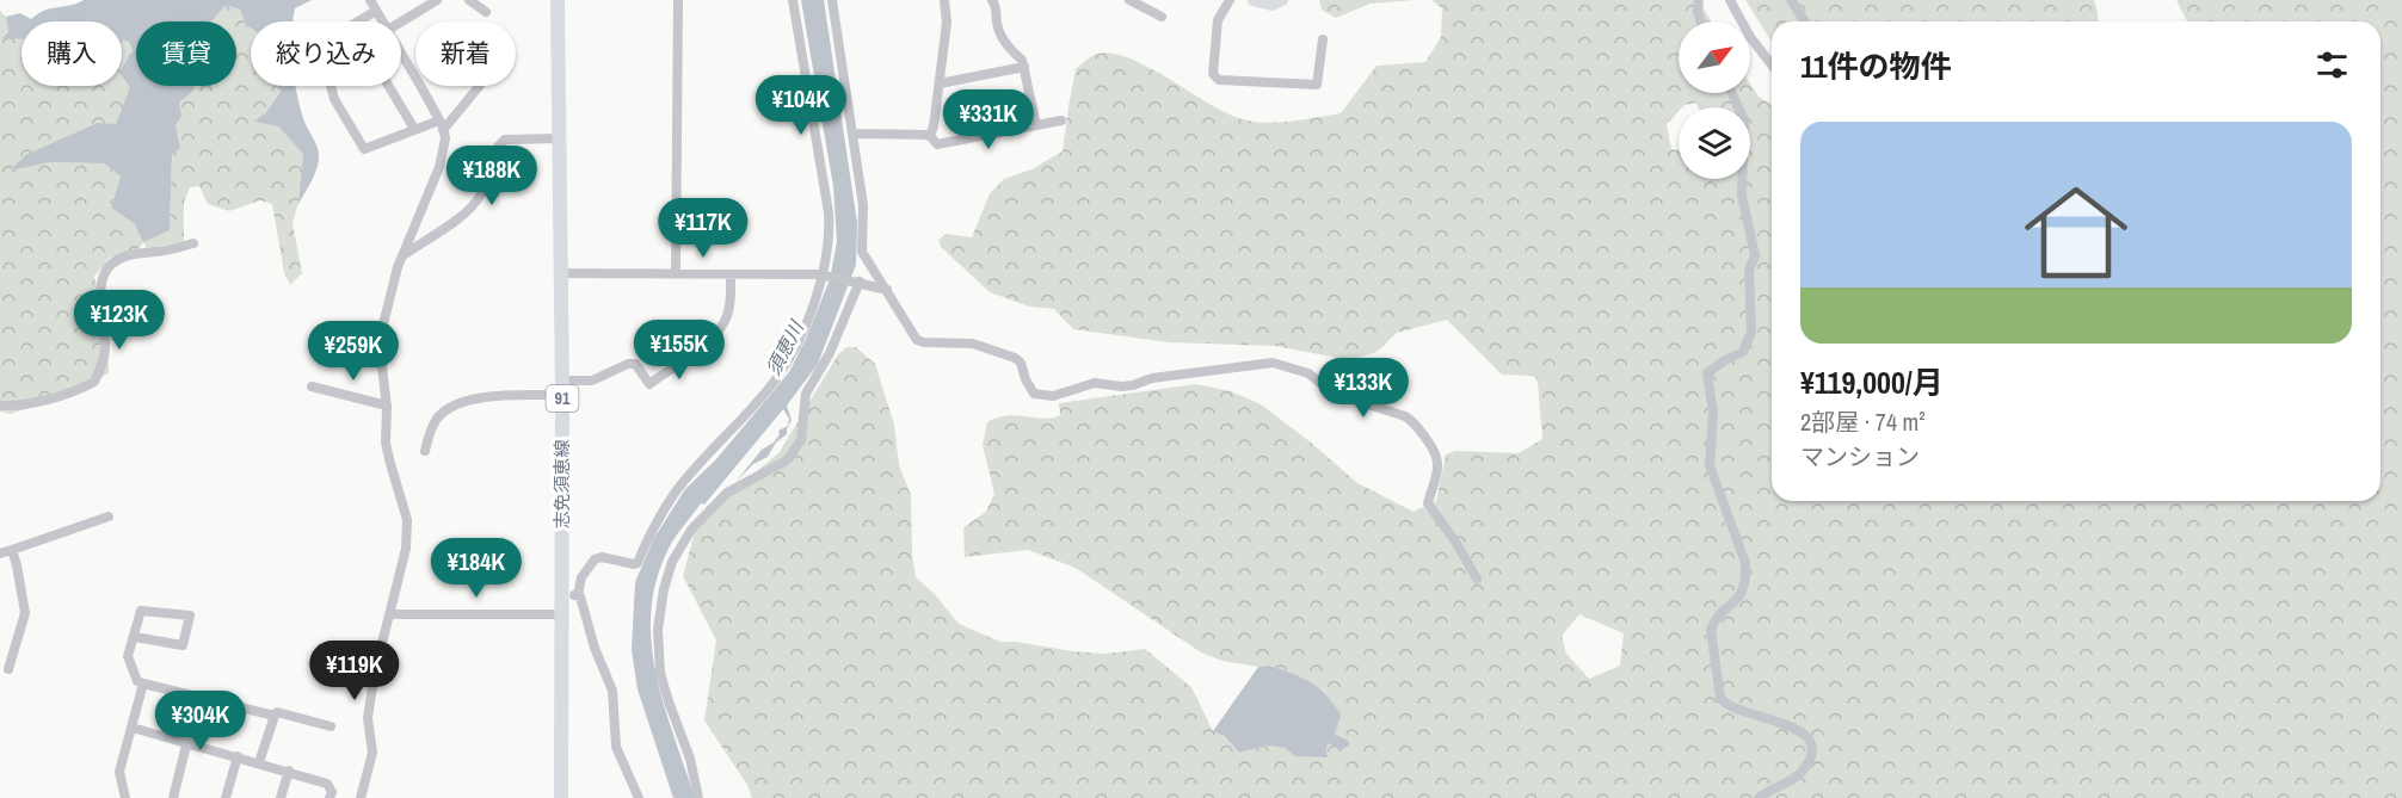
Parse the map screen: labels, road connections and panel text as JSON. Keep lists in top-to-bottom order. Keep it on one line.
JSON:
{"streets":{"main road":["91","志免須恵線"]},"water":["須恵川"],"north":"top right","page":{"chip":["購入","賃貸","絞り込み","新着"],"heading":"11件の物件","price":["¥104K","¥331K","¥188K","¥117K","¥123K","¥155K","¥259K","¥133K","¥184K","¥119K","¥304K"],"list":[{"name":"¥119,000/月","note":"2部屋 · 74 m² · マンション"}]}}
